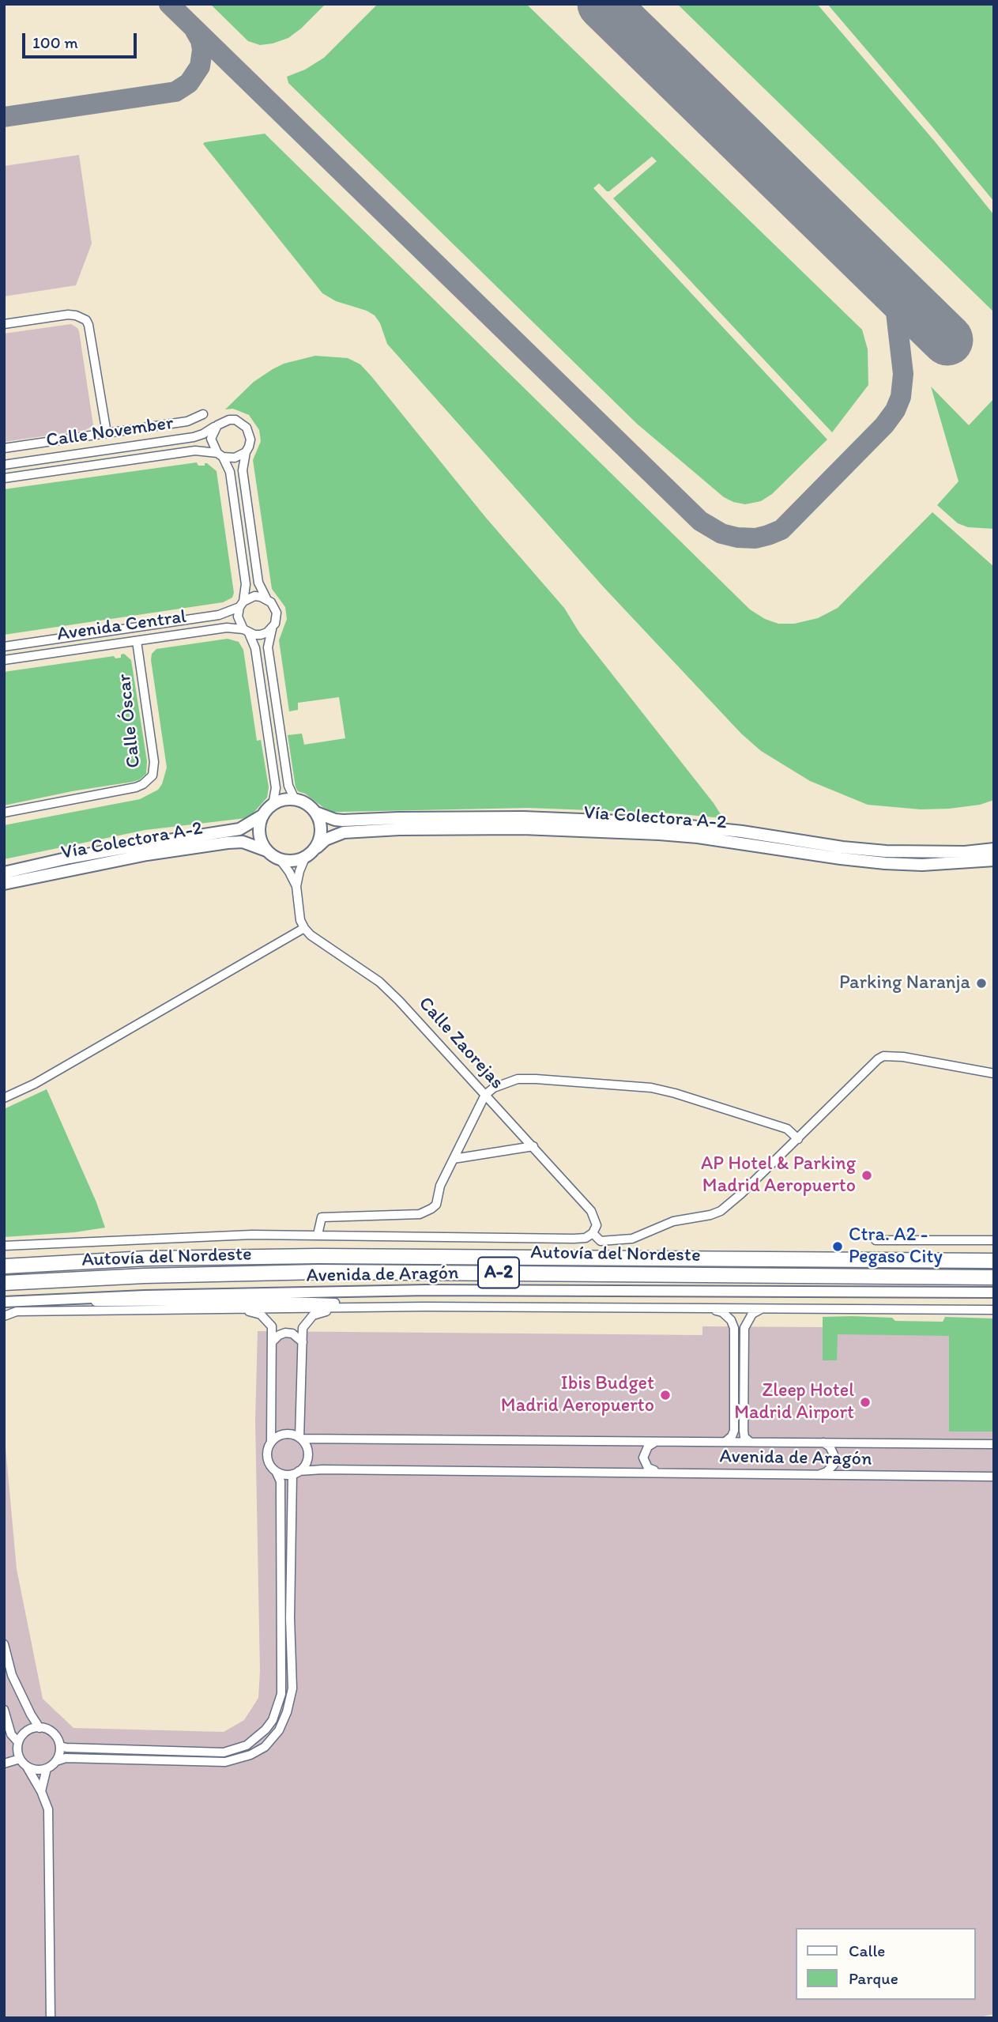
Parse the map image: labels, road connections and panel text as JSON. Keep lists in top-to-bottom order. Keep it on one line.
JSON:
{"streets":{"highway":["Autovía del Nordeste","A-2"],"main road":["Vía Colectora A-2"],"street":["Calle November","Avenida Central","Calle Óscar","Calle Zaorejas","Avenida de Aragón"]},"crossings":[["Avenida Central","Calle Óscar"]],"places":["Parking Naranja","AP Hotel & Parking Madrid Aeropuerto","Ctra. A2 - Pegaso City","Ibis Budget Madrid Aeropuerto","Zleep Hotel Madrid Airport"],"legend":["Calle","Parque"],"scale_bar":"100 m"}
